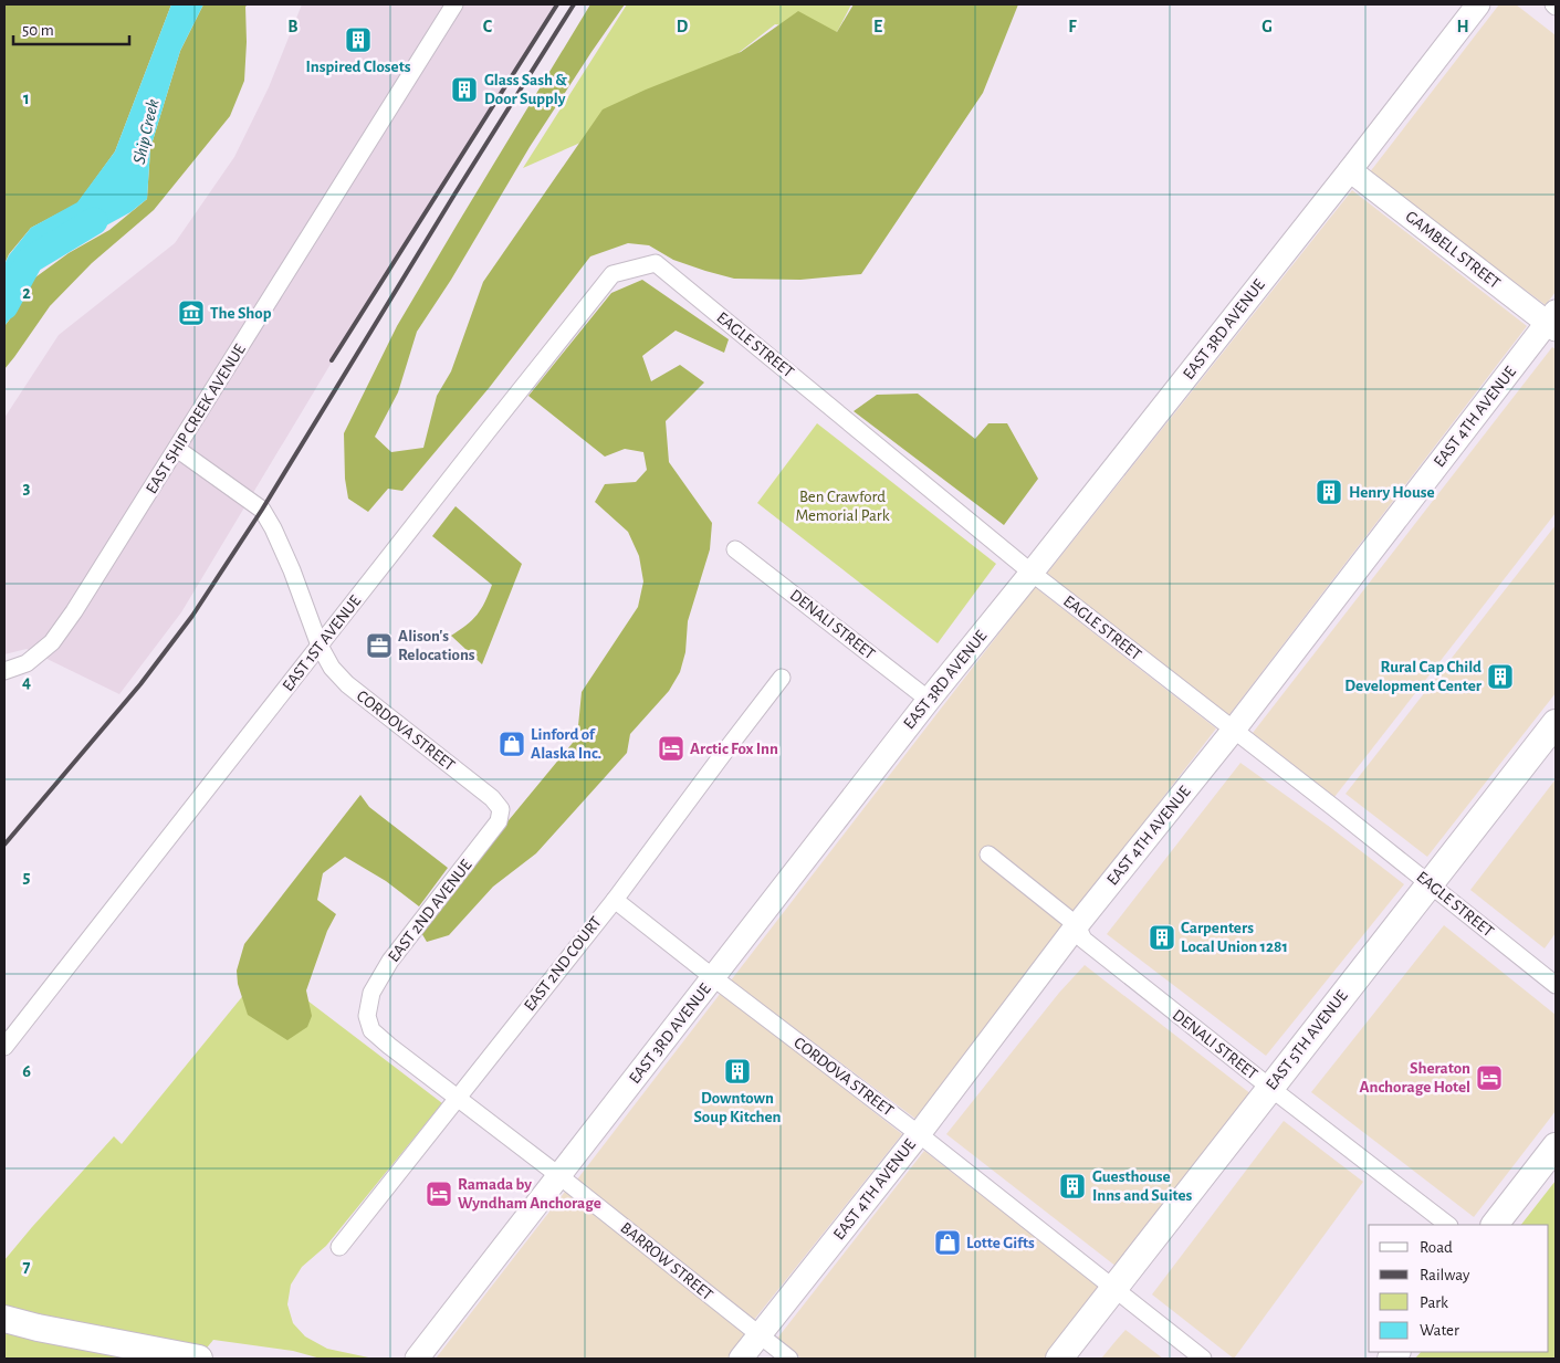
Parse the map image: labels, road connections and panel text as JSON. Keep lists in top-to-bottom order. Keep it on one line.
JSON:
{"streets":{"main road":["GAMBELL STREET","EAST 3RD AVENUE","EAST 4TH AVENUE","EAST 5TH AVENUE"],"street":["EAGLE STREET","EAST SHIP CREEK AVENUE","DENALI STREET","EAST 1ST AVENUE","CORDOVA STREET","EAST 2ND AVENUE","EAST 2ND COURT","BARROW STREET"]},"crossings":[["GAMBELL STREET","EAST 3RD AVENUE"],["GAMBELL STREET","EAST 4TH AVENUE"],["EAST 3RD AVENUE","EAGLE STREET"],["EAST 3RD AVENUE","DENALI STREET"],["EAST 3RD AVENUE","CORDOVA STREET"],["EAST 3RD AVENUE","BARROW STREET"],["EAGLE STREET","EAST 4TH AVENUE"],["EAGLE STREET","EAST 1ST AVENUE"],["EAGLE STREET","EAST 5TH AVENUE"],["EAST 4TH AVENUE","DENALI STREET"],["EAST 4TH AVENUE","CORDOVA STREET"],["EAST 4TH AVENUE","BARROW STREET"],["EAST SHIP CREEK AVENUE","CORDOVA STREET"],["DENALI STREET","EAST 5TH AVENUE"],["EAST 1ST AVENUE","CORDOVA STREET"],["CORDOVA STREET","EAST 2ND AVENUE"],["CORDOVA STREET","EAST 2ND COURT"],["CORDOVA STREET","EAST 5TH AVENUE"],["EAST 2ND AVENUE","BARROW STREET"],["EAST 2ND COURT","BARROW STREET"]],"water":["Ship Creek"],"parks":["Ben Crawford Memorial Park"],"places":{"building":["Inspired Closets","Glass Sash & Door Supply","Henry House","Rural Cap Child Development Center","Carpenters Local Union 1281","Downtown Soup Kitchen","Guesthouse Inns and Suites"],"museum":["The Shop"],"office":["Alison's Relocations"],"shop":["Linford of Alaska Inc.","Lotte Gifts"],"hotel":["Arctic Fox Inn","Sheraton Anchorage Hotel","Ramada by Wyndham Anchorage"]},"legend":["Road","Railway","Park","Water"],"scale_bar":"50 m","grid":{"columns":["B","C","D","E","F","G","H"],"rows":["1","2","3","4","5","6","7"]}}
